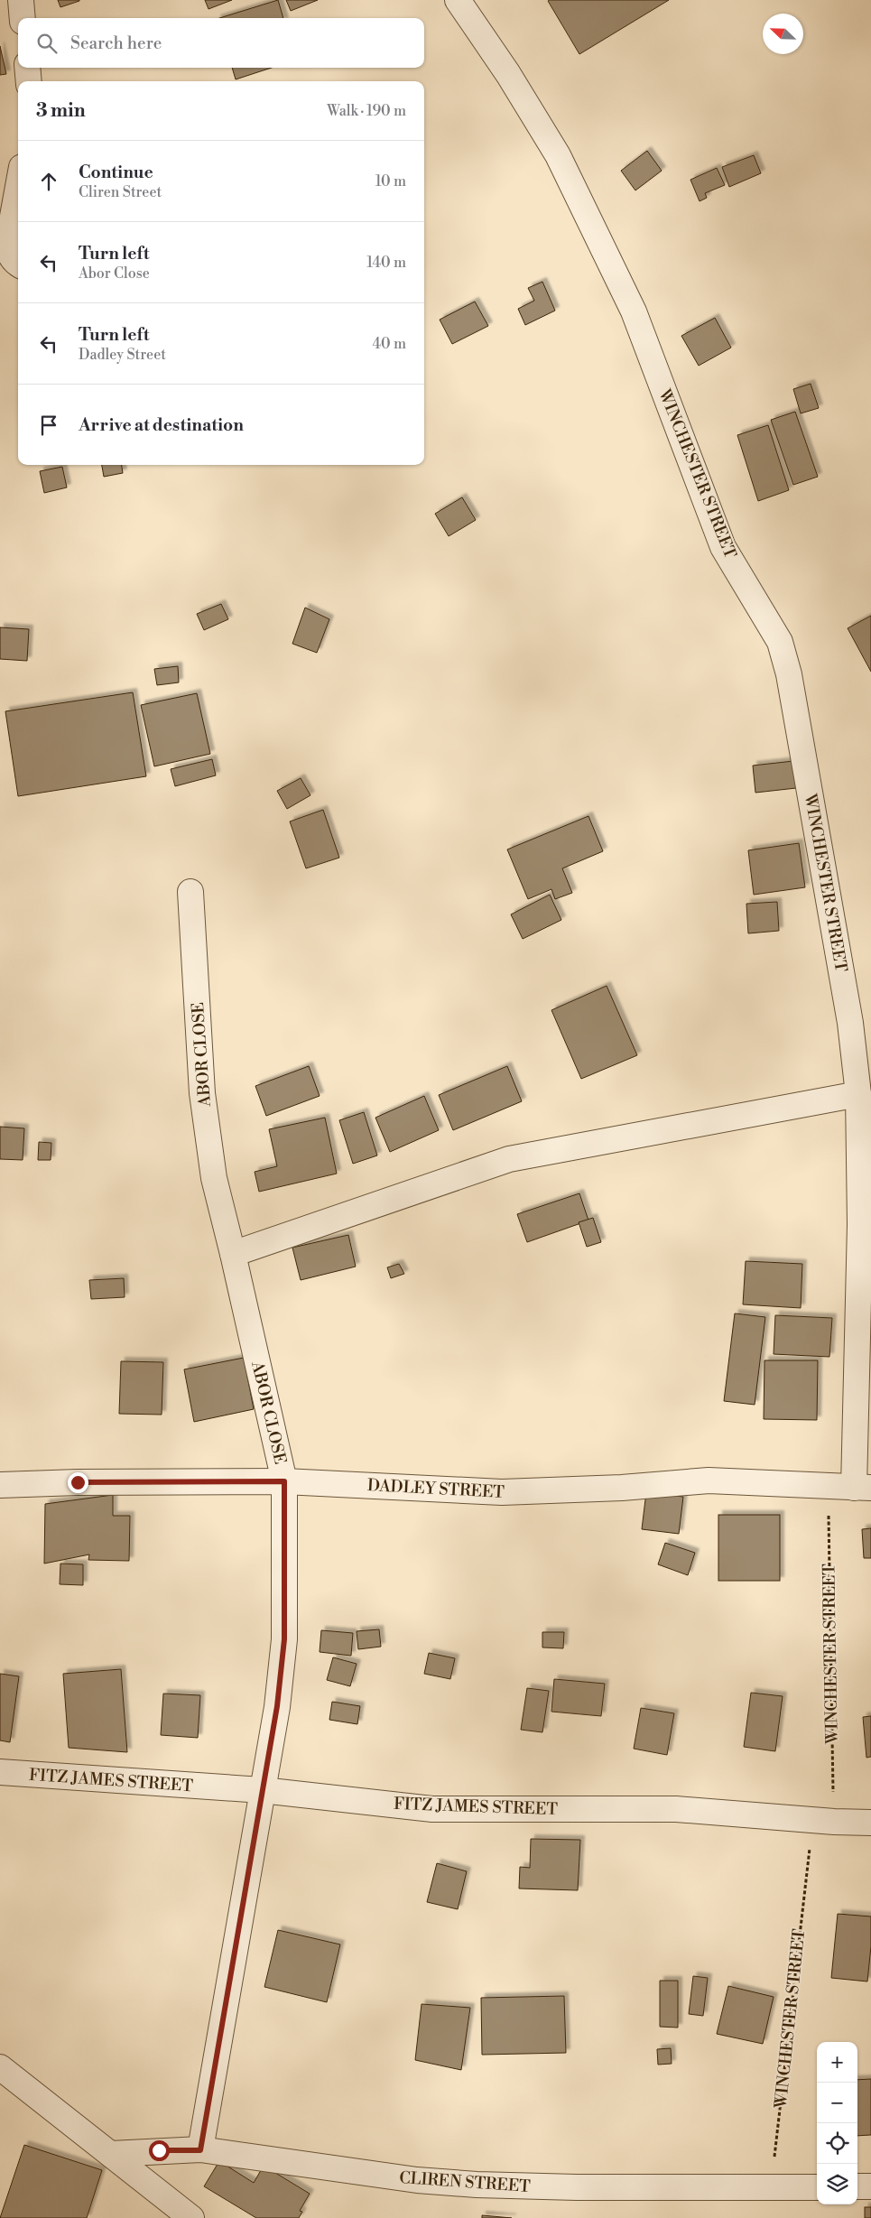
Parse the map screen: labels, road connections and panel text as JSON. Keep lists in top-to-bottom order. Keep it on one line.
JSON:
{"streets":{"street":["WINCHESTER STREET","ABOR CLOSE","DADLEY STREET","FITZ JAMES STREET","CLIREN STREET"]},"crossings":[["WINCHESTER STREET","DADLEY STREET"],["WINCHESTER STREET","FITZ JAMES STREET"],["WINCHESTER STREET","CLIREN STREET"],["ABOR CLOSE","DADLEY STREET"],["ABOR CLOSE","FITZ JAMES STREET"],["ABOR CLOSE","CLIREN STREET"]],"north":"top left","page":{"search":"Search here","heading":["3 min","Walk · 190 m"],"list":[["Continue","Cliren Street","10 m"],["Turn left","Abor Close","140 m"],["Turn left","Dadley Street","40 m"],"Arrive at destination"],"map_buttons":["+","−"]}}
